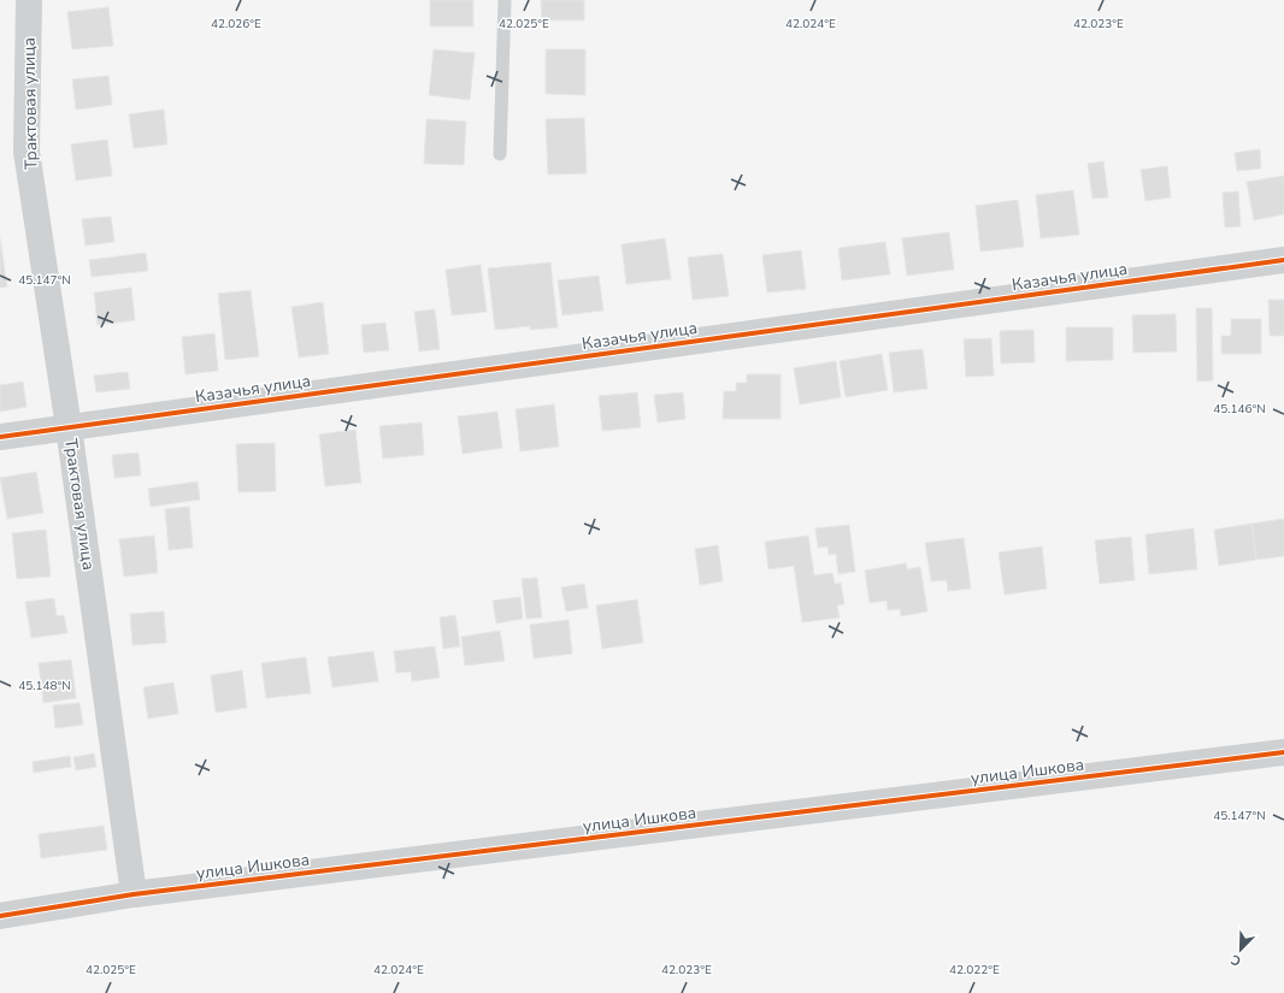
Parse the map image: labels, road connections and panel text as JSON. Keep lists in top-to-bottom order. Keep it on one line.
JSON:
{"streets":{"street":["Трактовая улица","Казачья улица","улица Ишкова"]},"crossings":[["Трактовая улица","Казачья улица"],["Трактовая улица","улица Ишкова"]],"north":"bottom left","coordinates":["42.026°E","42.025°E","42.024°E","42.023°E","45.147°N","45.146°N","45.148°N","42.022°E"]}
